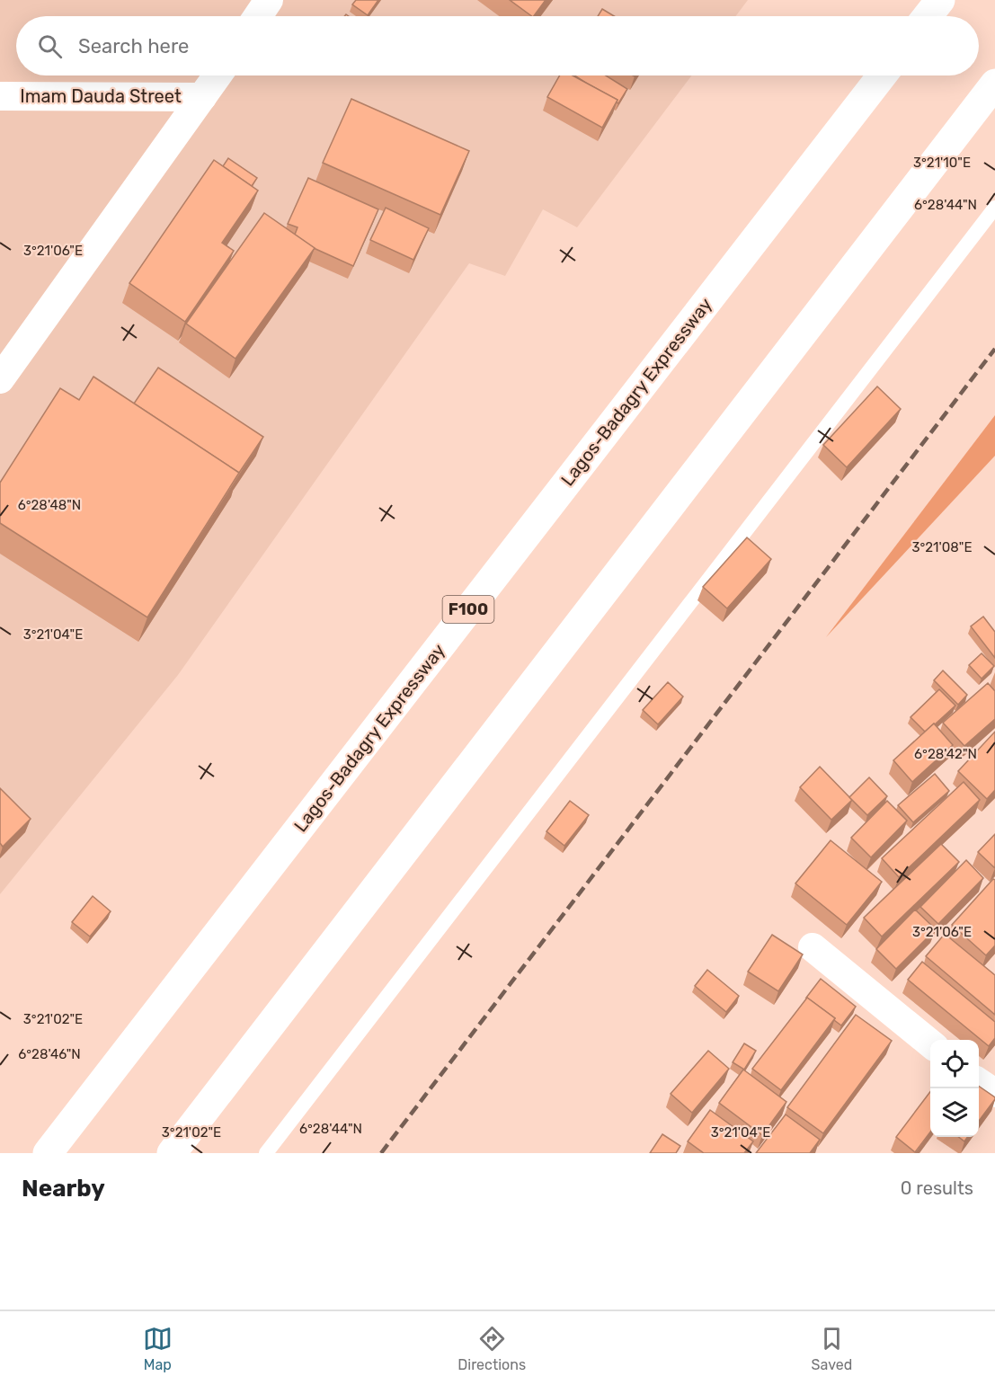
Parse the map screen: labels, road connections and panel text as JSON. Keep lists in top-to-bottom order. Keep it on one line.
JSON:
{"streets":{"highway":["Lagos-Badagry Expressway","F100"],"street":["Imam Dauda Street"]},"page":{"search":"Search here","heading":["Nearby","0 results"],"nav":["Map","Directions","Saved"]},"coordinates":["3°21'10\"E","6°28'44\"N","3°21'06\"E","6°28'48\"N","3°21'08\"E","3°21'04\"E","6°28'42\"N","3°21'02\"E","6°28'46\"N"]}
